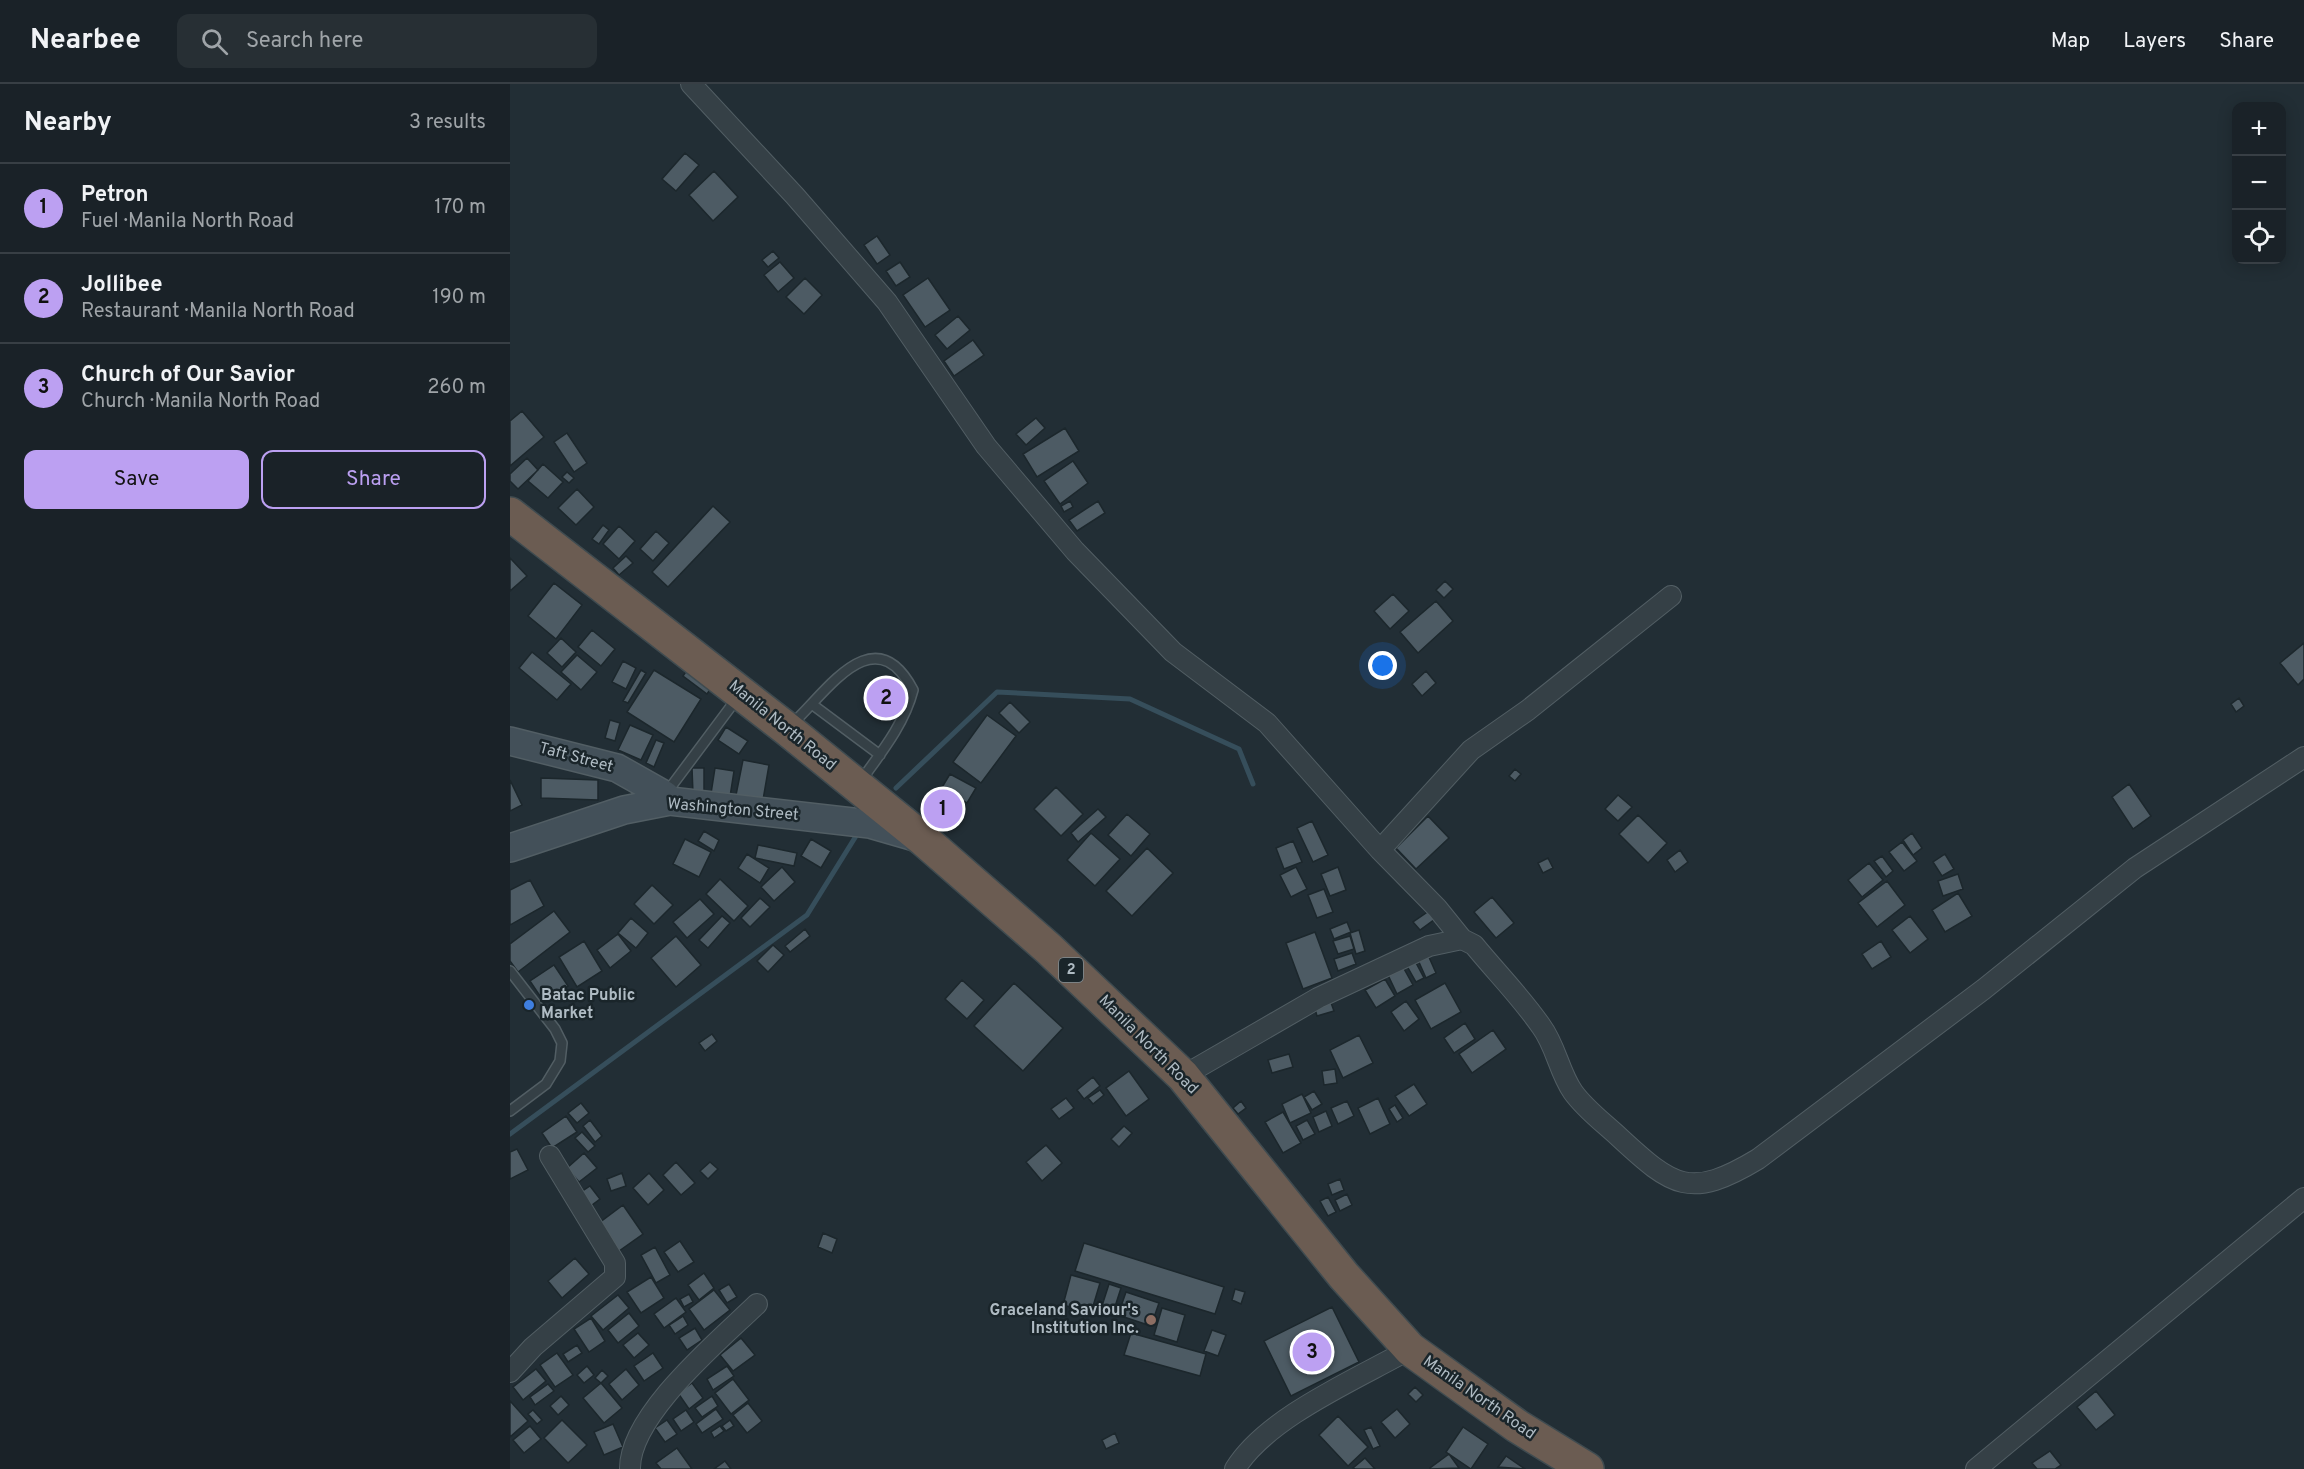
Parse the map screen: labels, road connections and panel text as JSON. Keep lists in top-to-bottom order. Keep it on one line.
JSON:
{"streets":{"highway":["Manila North Road","2"],"main road":["Taft Street","Washington Street"]},"crossings":[["Manila North Road","Washington Street"],["Taft Street","Washington Street"]],"places":["Batac Public Market","Graceland Saviour's Institution Inc."],"page":{"header":"Nearbee","search":"Search here","nav":["Map","Layers","Share"],"heading":["Nearby","3 results"],"map_buttons":["+","−"],"list":[{"mark":"1","name":"Petron","note":"Fuel · Manila North Road","value":"170 m"},{"mark":"2","name":"Jollibee","note":"Restaurant · Manila North Road","value":"190 m"},{"mark":"3","name":"Church of Our Savior","note":"Church · Manila North Road","value":"260 m"}],"buttons":["Save","Share"],"pins":["2","1","3"]}}
